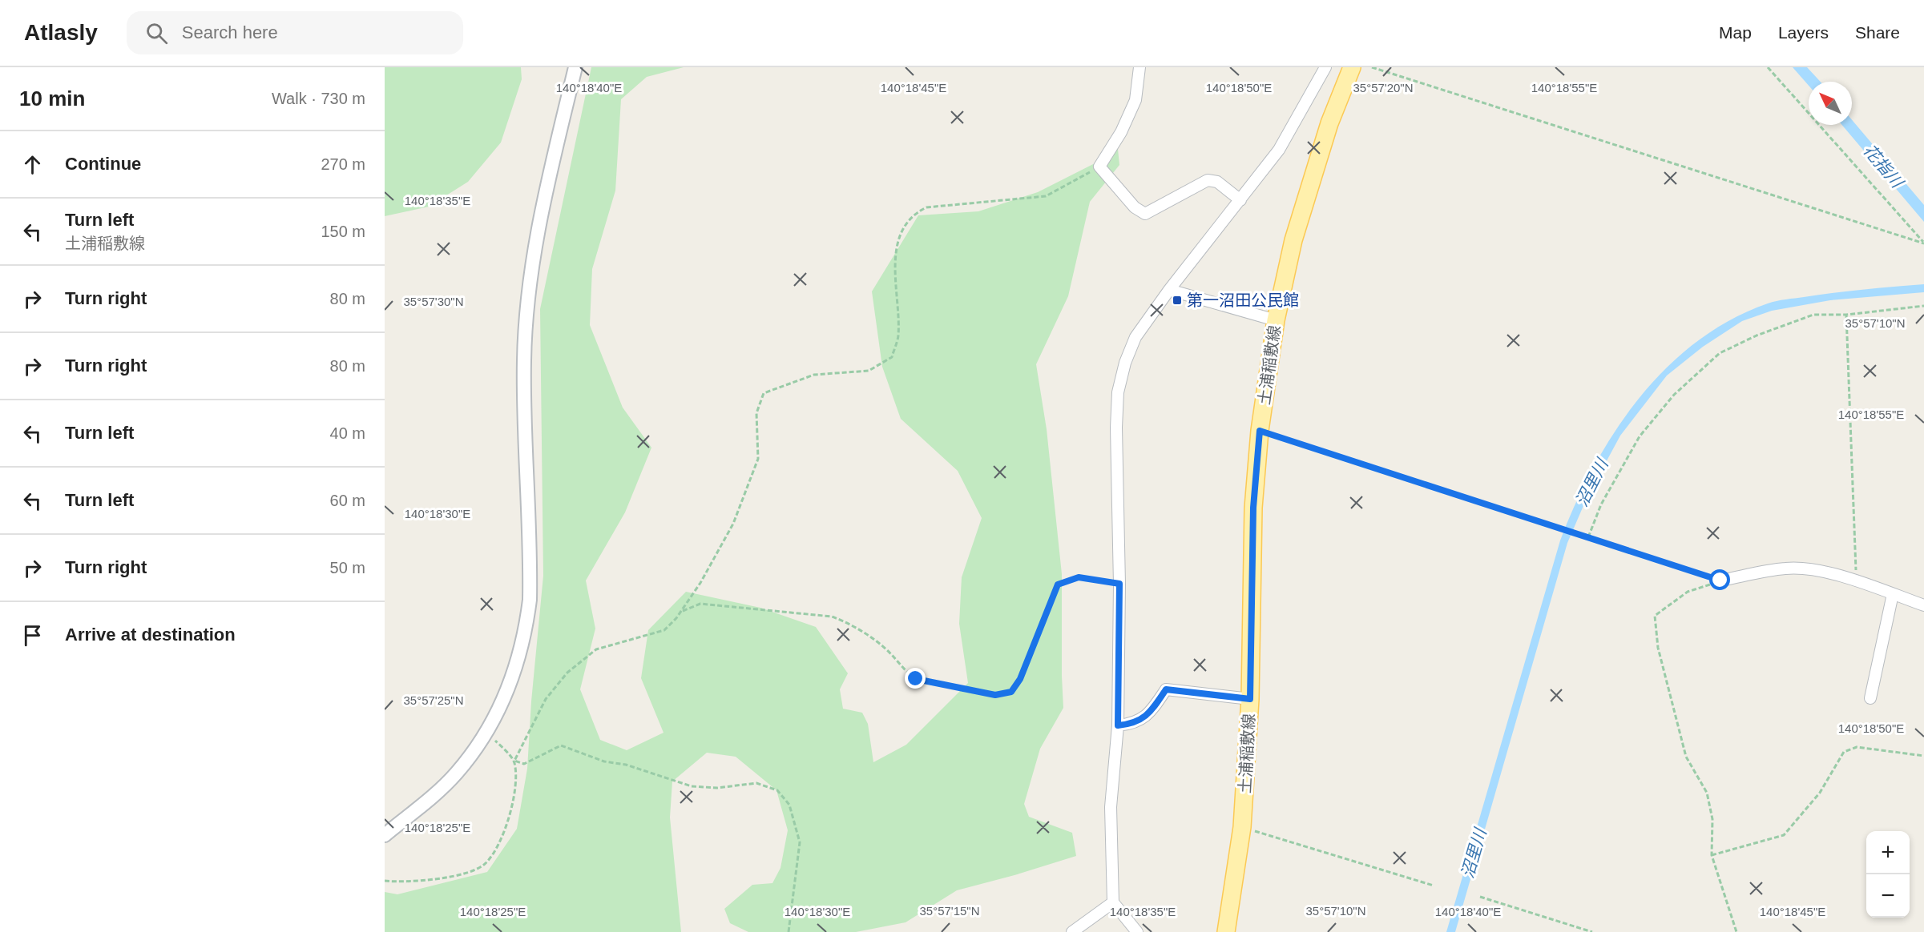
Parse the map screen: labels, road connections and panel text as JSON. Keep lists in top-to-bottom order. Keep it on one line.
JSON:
{"streets":{"main road":["土浦稲敷線"]},"water":["花指川","沼里川"],"places":{"transit":["第一沼田公民館"]},"north":"top left","page":{"header":"Atlasly","search":"Search here","nav":["Map","Layers","Share"],"heading":["10 min","Walk · 730 m"],"list":[["Continue","270 m"],["Turn left","土浦稲敷線","150 m"],["Turn right","80 m"],["Turn right","80 m"],["Turn left","40 m"],["Turn left","60 m"],["Turn right","50 m"],"Arrive at destination"],"map_buttons":["+","−"]},"coordinates":["140°18'40\"E","140°18'45\"E","140°18'50\"E","140°18'55\"E","35°57'20\"N","140°18'35\"E","35°57'30\"N","35°57'10\"N","140°18'30\"E","35°57'25\"N","140°18'25\"E","35°57'15\"N"]}
